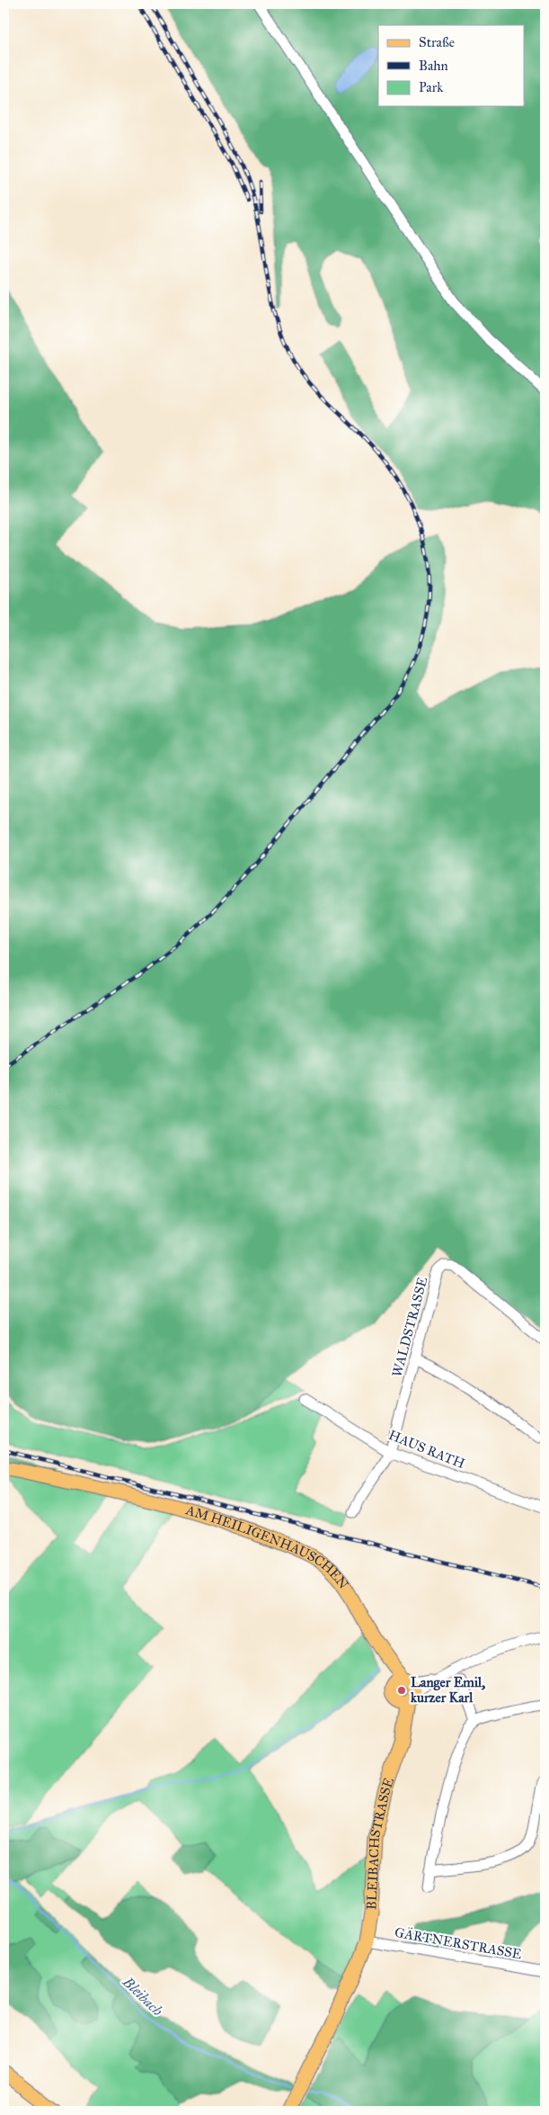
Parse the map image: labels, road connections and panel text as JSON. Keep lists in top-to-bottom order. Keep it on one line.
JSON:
{"streets":{"main road":["AM HEILIGENHÄUSCHEN","BLEIBACHSTRASSE"],"street":["WALDSTRASSE","HAUS RATH","GÄRTNERSTRASSE"]},"crossings":[["WALDSTRASSE","HAUS RATH"],["AM HEILIGENHÄUSCHEN","BLEIBACHSTRASSE"],["BLEIBACHSTRASSE","GÄRTNERSTRASSE"]],"water":["Bleibach"],"places":["Langer Emil, kurzer Karl"],"legend":["Straße","Bahn","Park"]}
